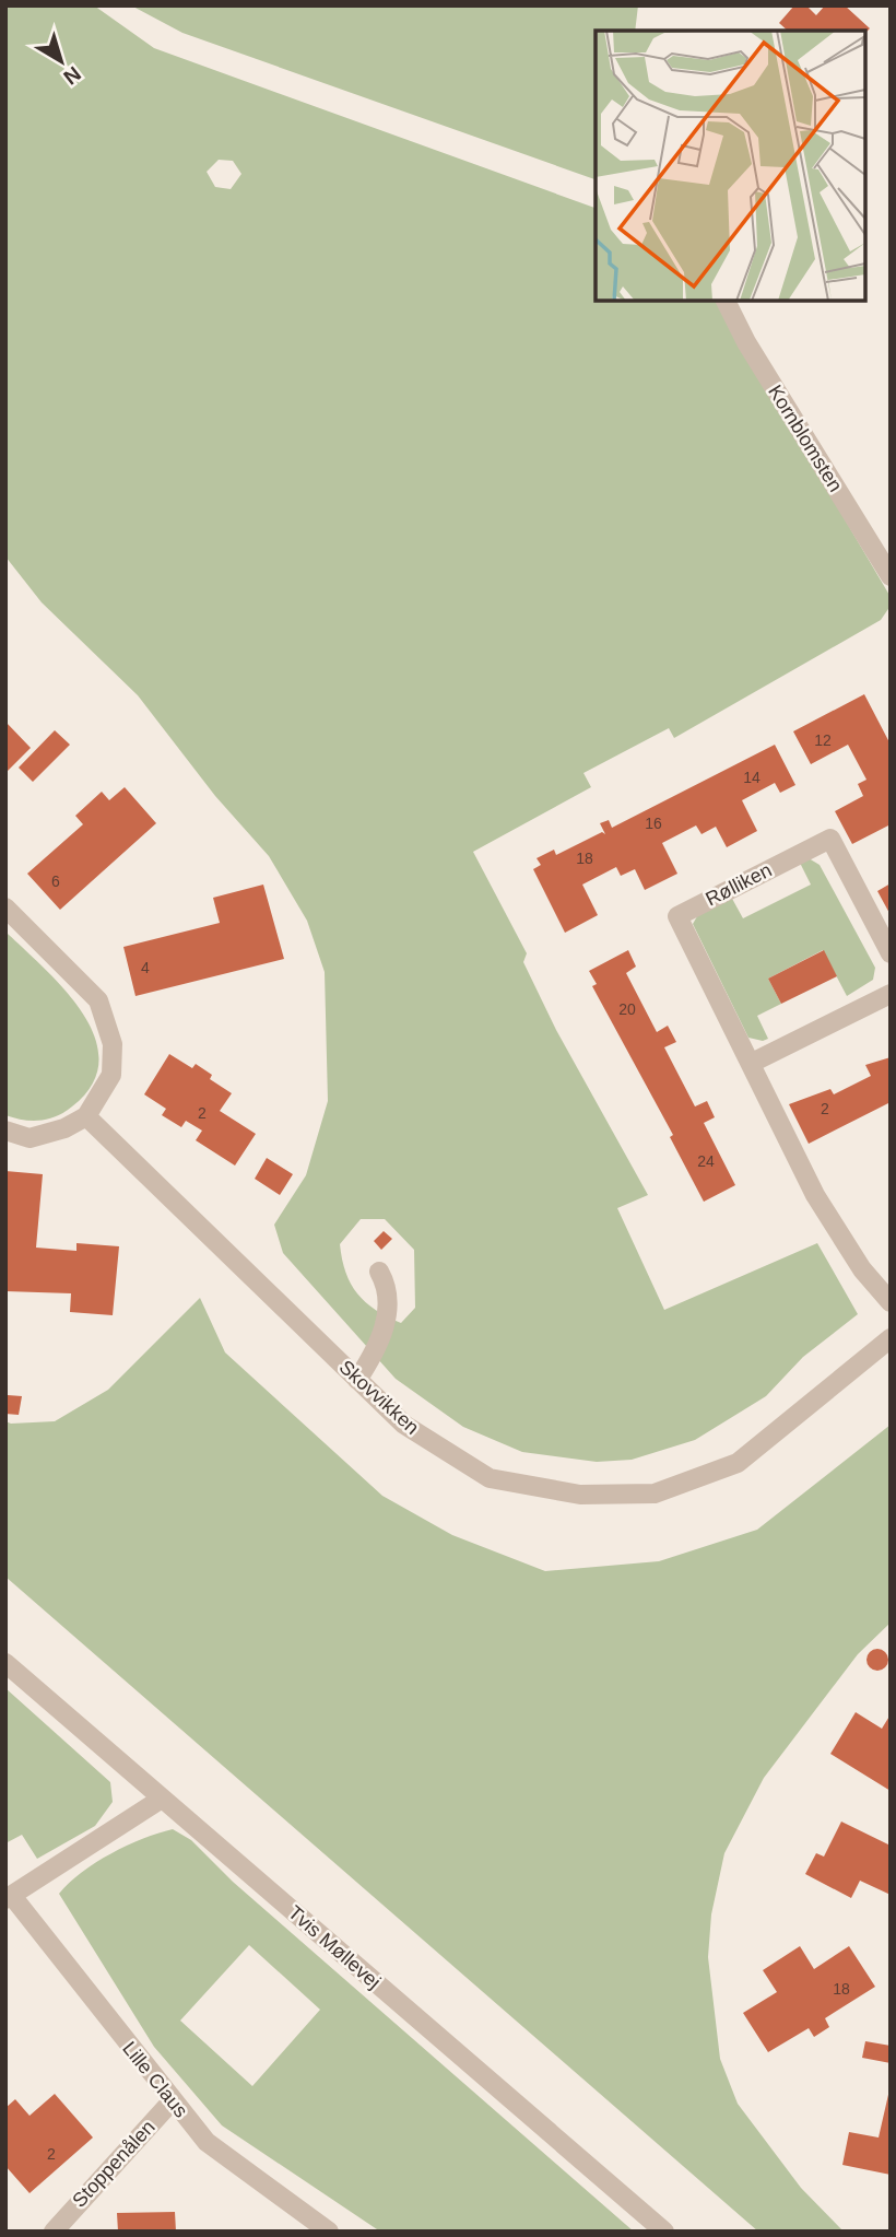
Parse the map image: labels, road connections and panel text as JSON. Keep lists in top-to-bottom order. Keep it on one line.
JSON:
{"streets":{"street":["Kornblomsten","Rølliken","Skovvikken","Tvis Møllevej","Lille Claus","Stoppenålen"]},"crossings":[["Tvis Møllevej","Lille Claus"],["Lille Claus","Stoppenålen"]],"house_numbers":["12","14","16","18","6","4","20","2","2","24","18","2"],"north":"bottom right"}
